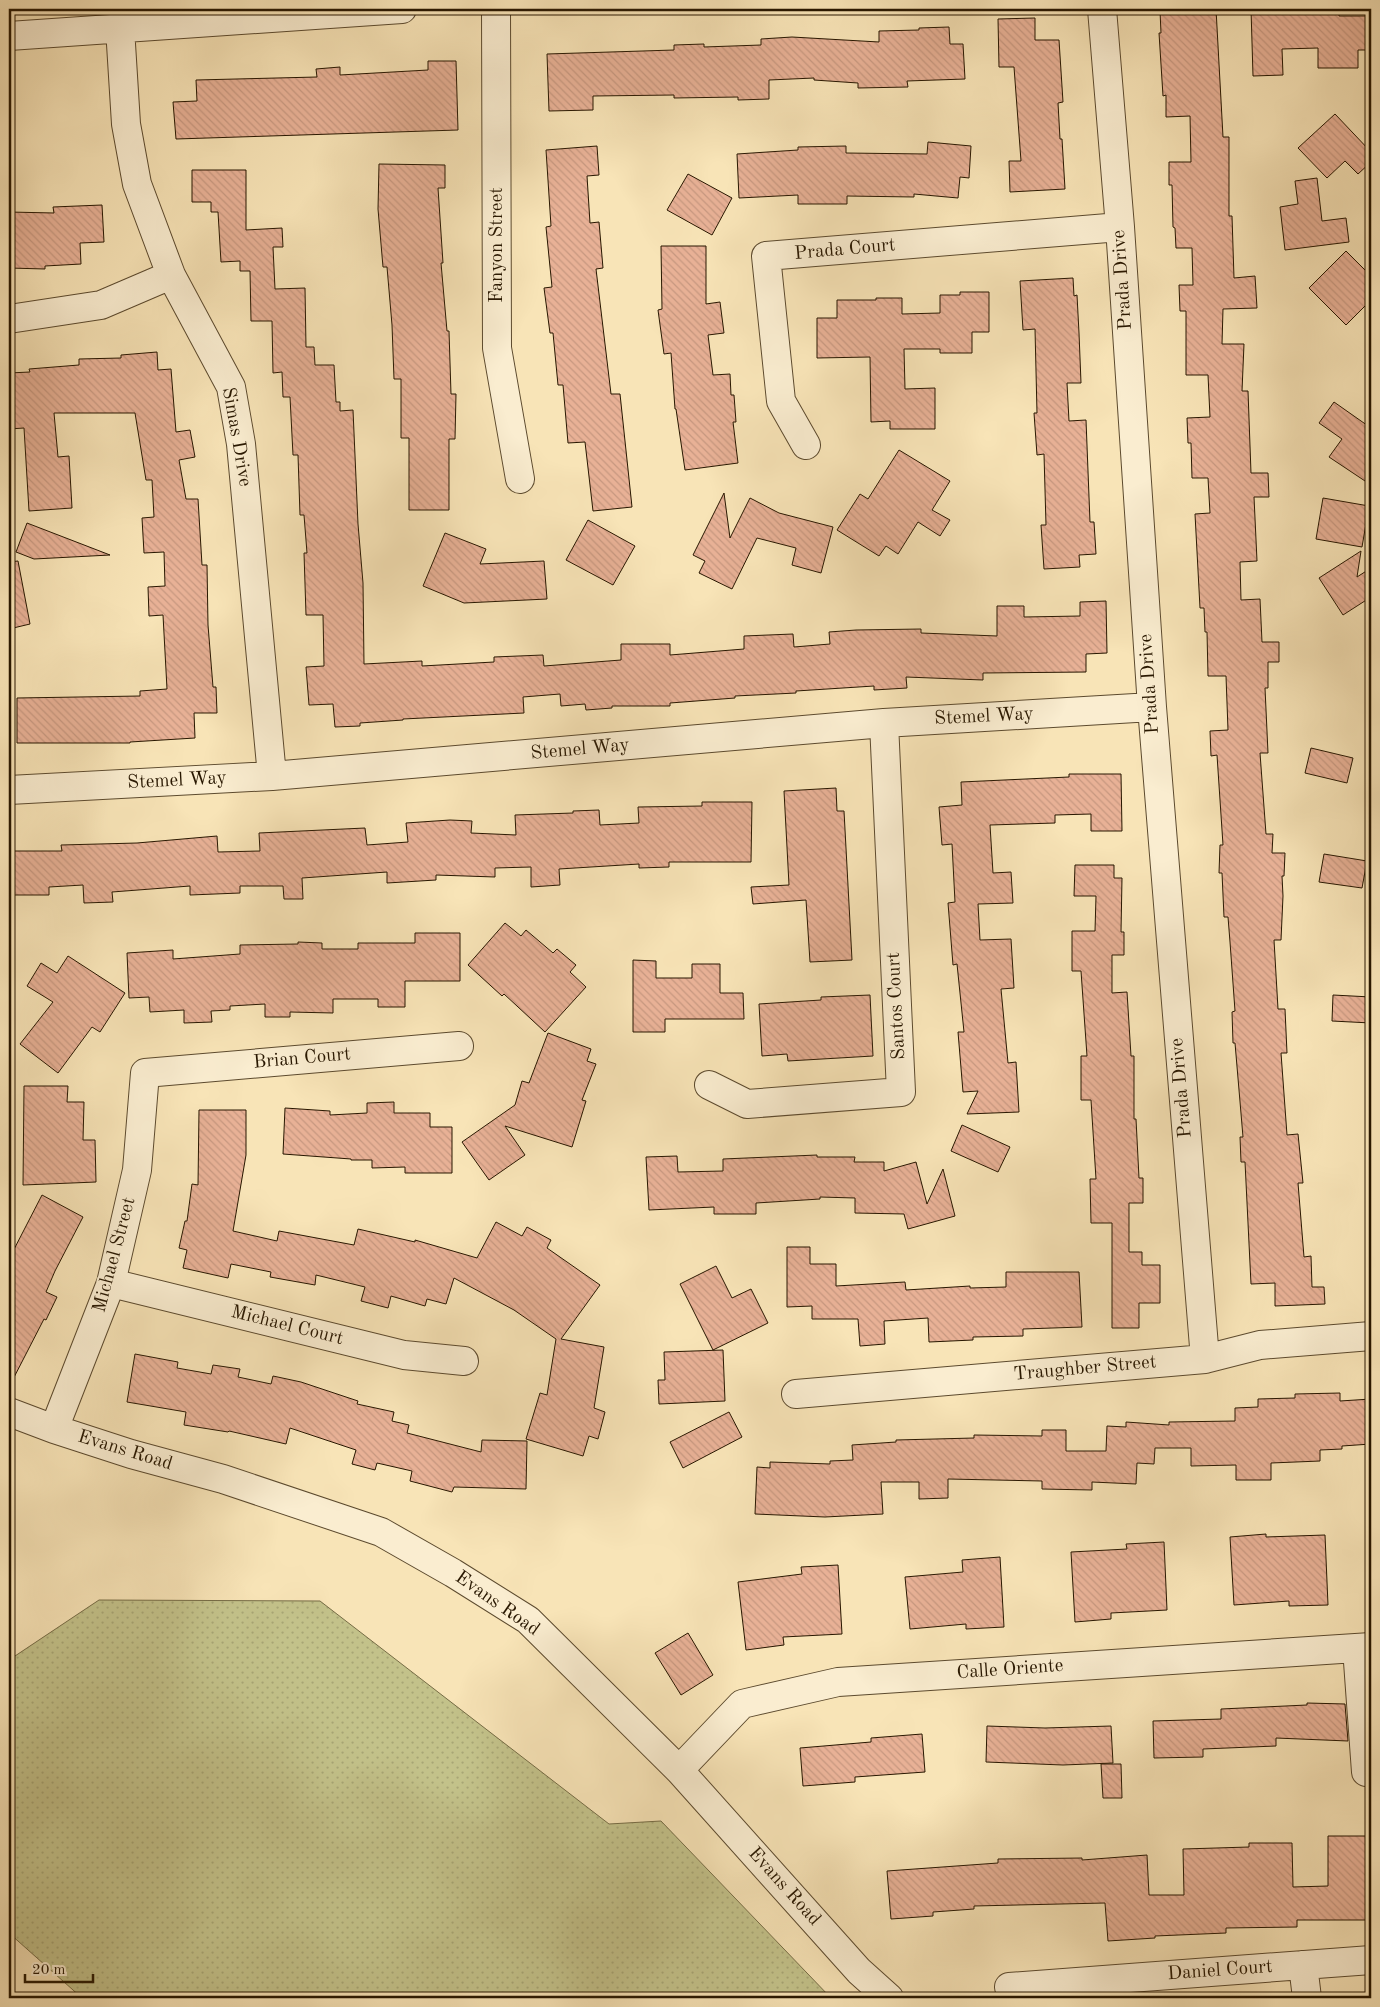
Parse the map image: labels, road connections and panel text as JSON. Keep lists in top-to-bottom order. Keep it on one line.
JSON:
{"streets":{"street":["Fanyon Street","Prada Court","Prada Drive","Simas Drive","Stemel Way","Santos Court","Brian Court","Michael Street","Michael Court","Traughber Street","Evans Road","Calle Oriente","Daniel Court"]},"crossings":[["Prada Court","Prada Drive"],["Prada Drive","Stemel Way"],["Prada Drive","Traughber Street"],["Simas Drive","Stemel Way"],["Stemel Way","Santos Court"],["Brian Court","Michael Street"],["Michael Street","Michael Court"],["Michael Street","Evans Road"],["Evans Road","Calle Oriente"]],"scale_bar":"20 m"}
